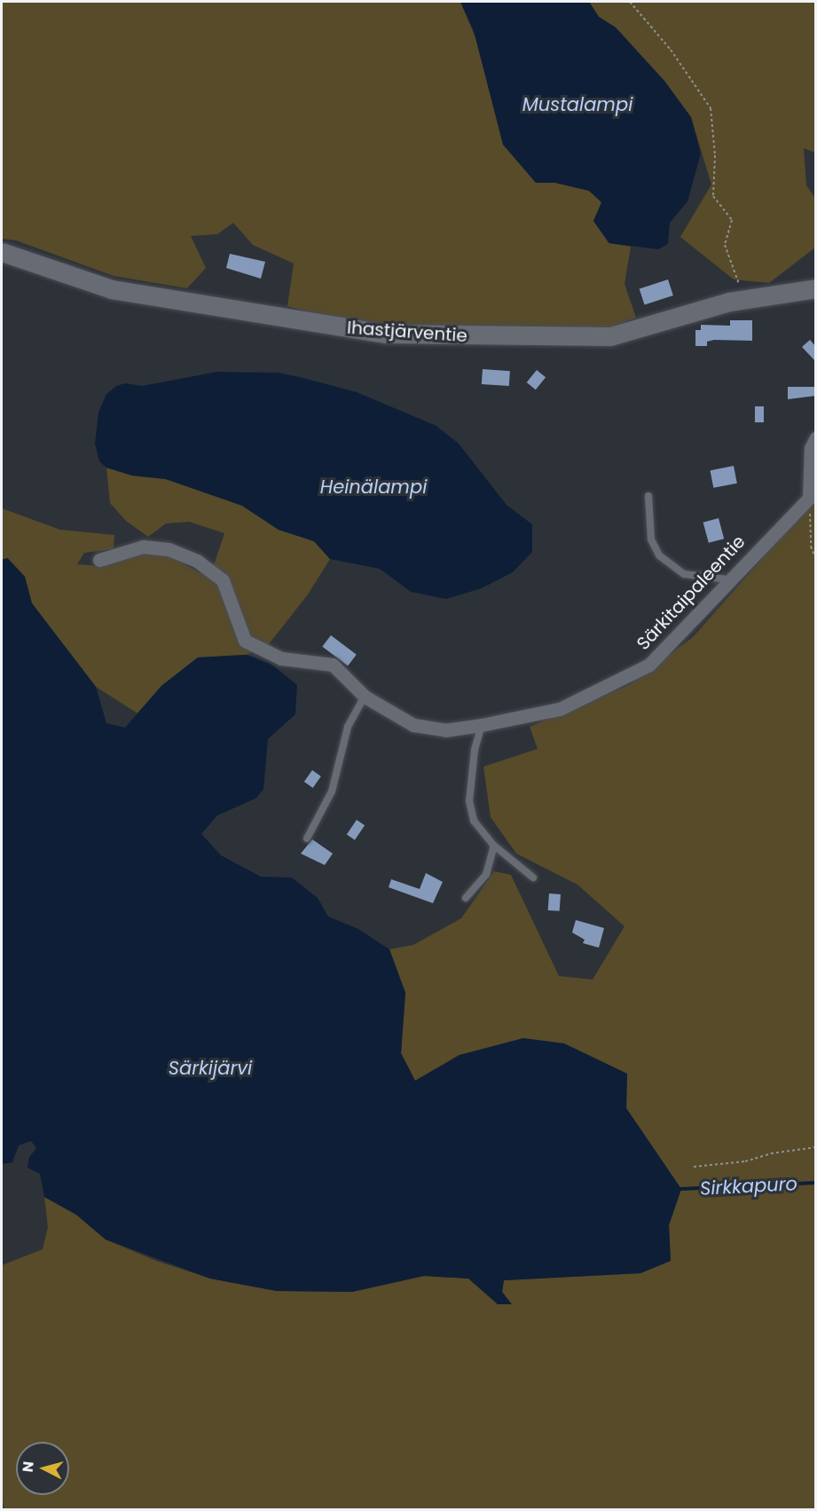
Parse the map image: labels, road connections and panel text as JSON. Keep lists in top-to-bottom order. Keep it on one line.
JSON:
{"streets":{"street":["Ihastjärventie","Särkitaipaleentie"]},"water":["Mustalampi","Heinälampi","Särkijärvi","Sirkkapuro"],"north":"left"}
